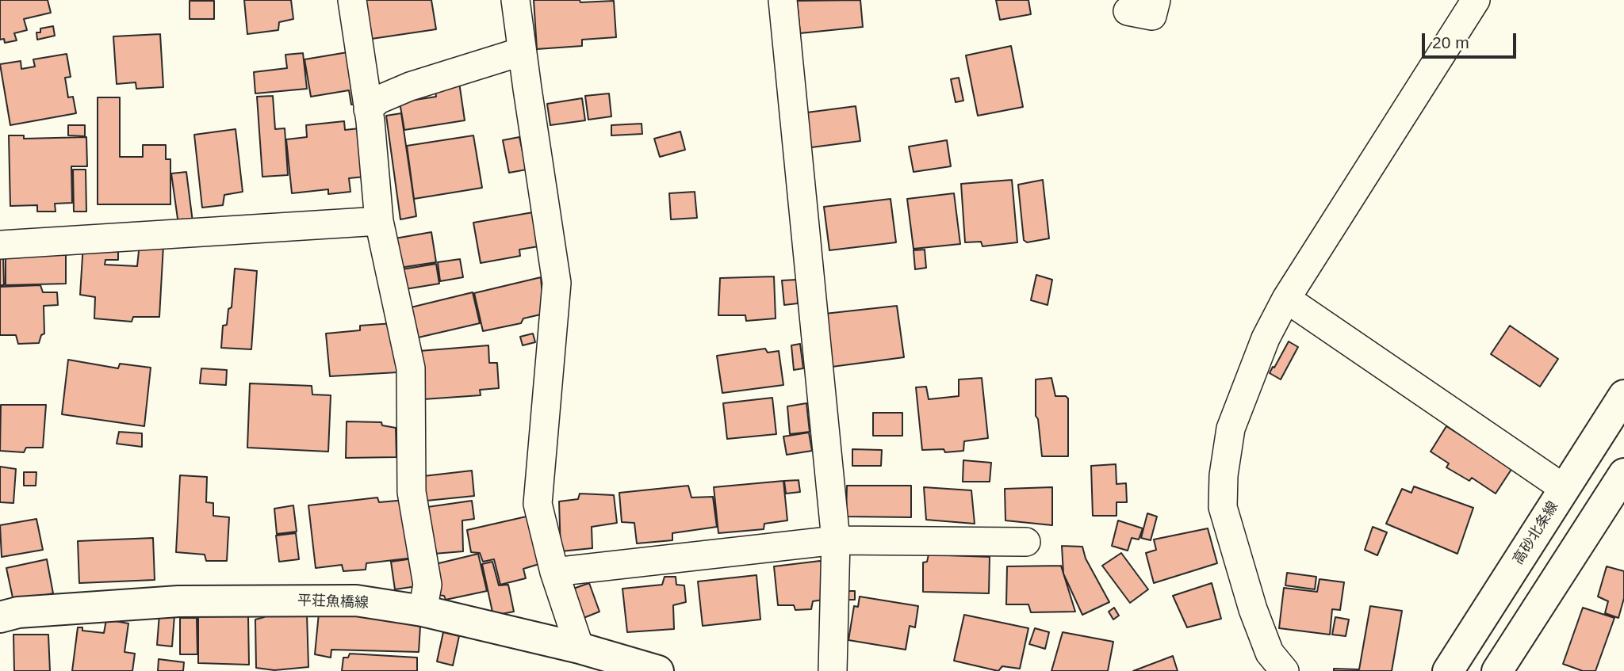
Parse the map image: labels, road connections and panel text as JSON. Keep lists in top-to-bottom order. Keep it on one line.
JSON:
{"streets":{"main road":["高砂北条線","平荘魚橋線"]},"scale_bar":"20 m"}
